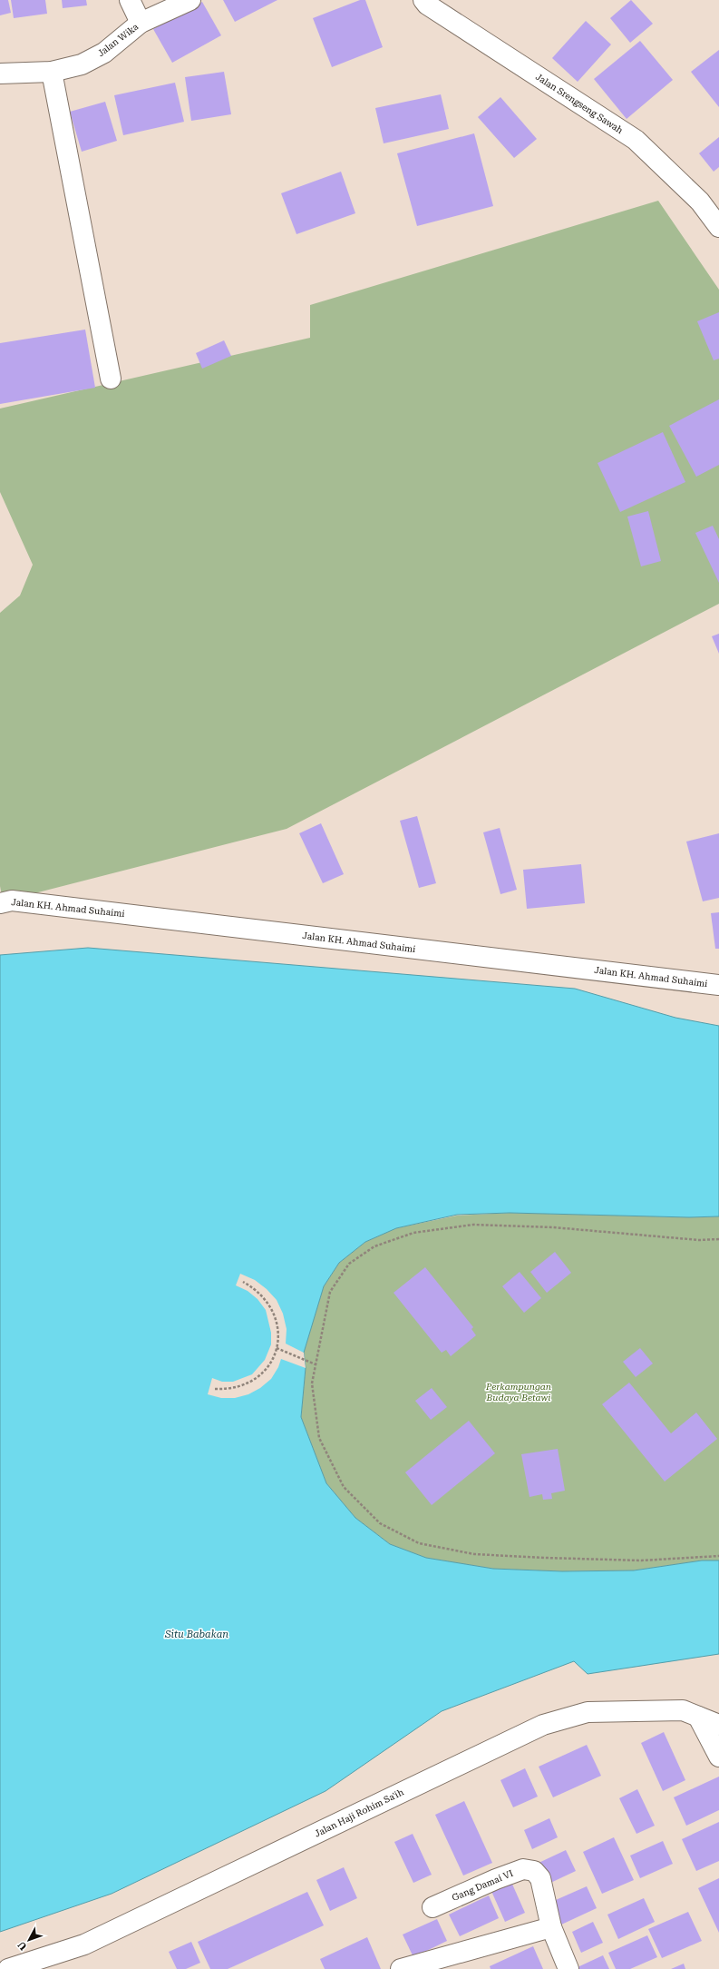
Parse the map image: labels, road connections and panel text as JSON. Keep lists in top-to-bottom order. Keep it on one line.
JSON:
{"streets":{"street":["Jalan Wika","Jalan Srengseng Sawah","Jalan KH. Ahmad Suhaimi","Jalan Haji Rohim Sa'ih","Gang Damai VI"]},"water":["Situ Babakan"],"parks":["Perkampungan Budaya Betawi"],"north":"bottom left"}
